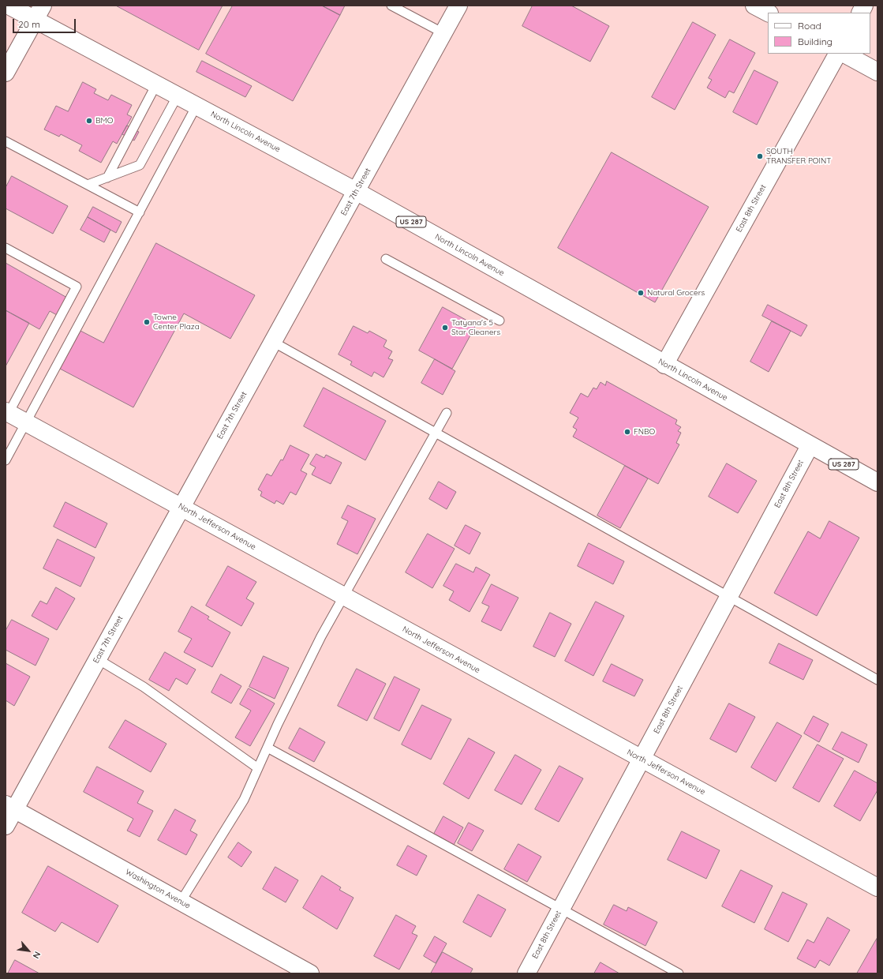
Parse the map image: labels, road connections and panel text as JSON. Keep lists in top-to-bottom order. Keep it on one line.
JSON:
{"streets":{"main road":["North Lincoln Avenue","East 7th Street","East 8th Street","US 287","North Jefferson Avenue","Washington Avenue"]},"crossings":[["North Lincoln Avenue","East 7th Street"],["North Lincoln Avenue","East 8th Street"],["East 7th Street","North Jefferson Avenue"],["East 7th Street","Washington Avenue"],["East 8th Street","North Jefferson Avenue"]],"places":["BMO","SOUTH TRANSFER POINT","Natural Grocers","Towne Center Plaza","Tatyana's 5 Star Cleaners","FNBO"],"legend":["Road","Building"],"scale_bar":"20 m","north":"bottom right"}
